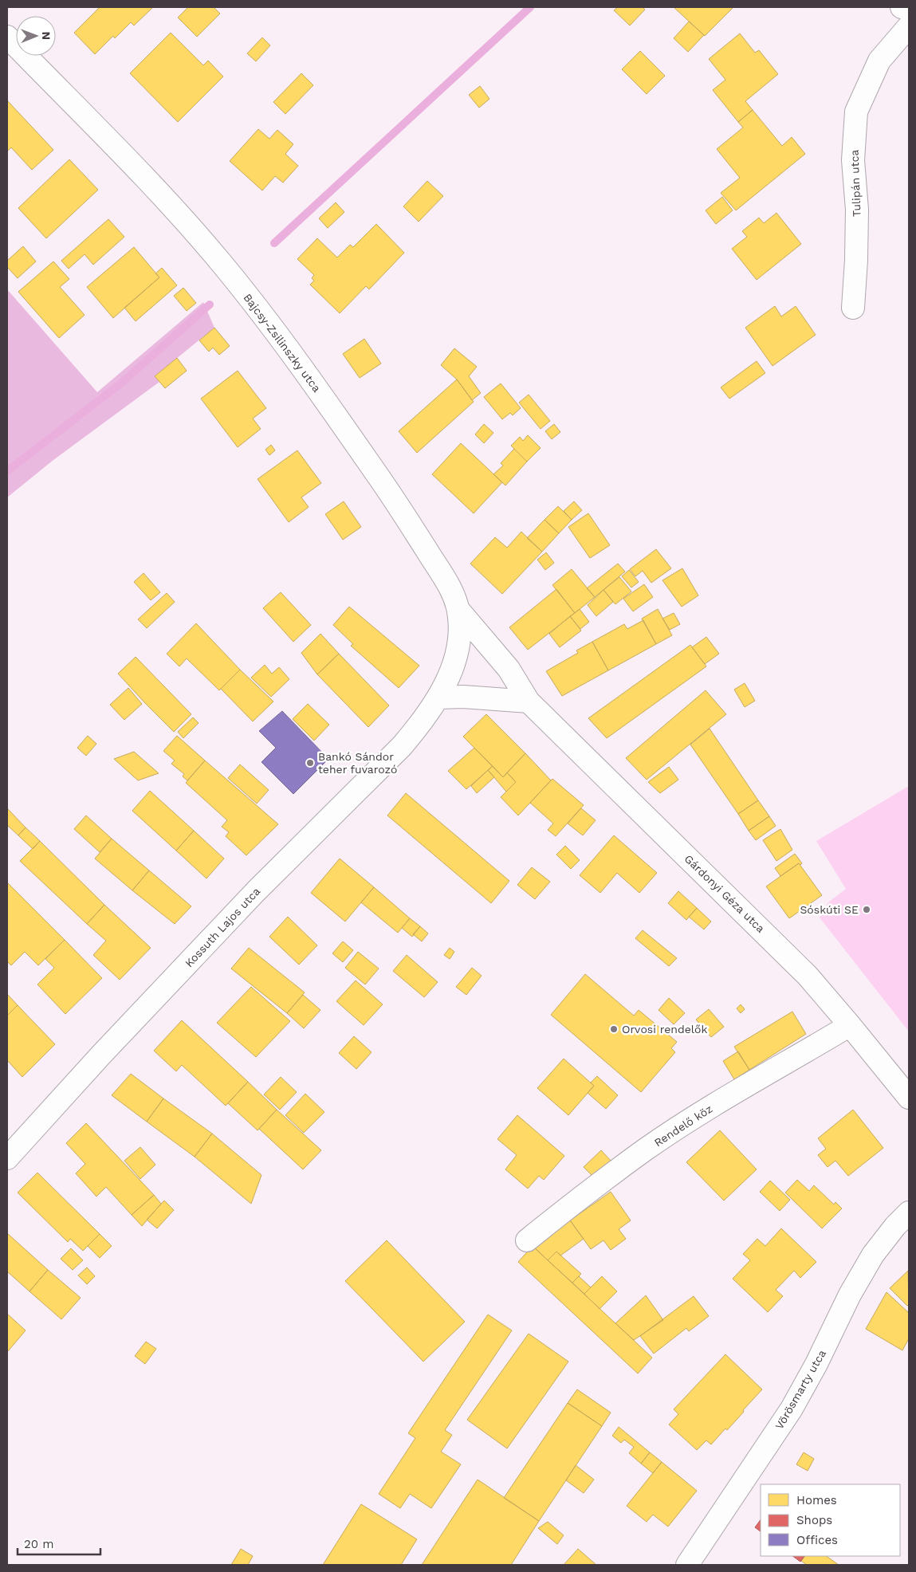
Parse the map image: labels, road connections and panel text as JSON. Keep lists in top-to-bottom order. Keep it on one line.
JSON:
{"streets":{"street":["Tulipán utca","Bajcsy-Zsilinszky utca","Gárdonyi Géza utca","Kossuth Lajos utca","Rendelő köz","Vörösmarty utca"]},"crossings":[["Bajcsy-Zsilinszky utca","Gárdonyi Géza utca"],["Bajcsy-Zsilinszky utca","Kossuth Lajos utca"],["Gárdonyi Géza utca","Rendelő köz"]],"places":["Bankó Sándor teher fuvarozó","Sóskúti SE","Orvosi rendelők"],"legend":["Homes","Shops","Offices"],"scale_bar":"20 m","north":"right"}
